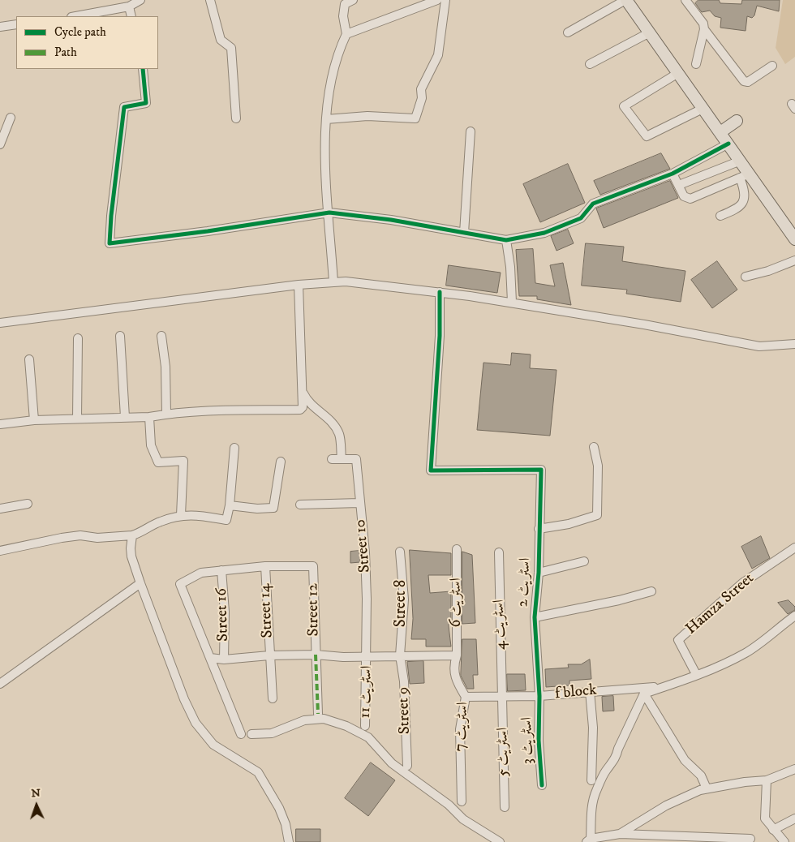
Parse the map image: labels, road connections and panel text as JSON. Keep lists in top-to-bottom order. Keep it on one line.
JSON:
{"streets":{"street":["Street 10","اسٹریٹ 2","اسٹریٹ 6","Street 8","Hamza Street","Street 12","Street 14","Street 16","اسٹریٹ 4","اسٹریٹ 11","f block","Street 9","اسٹریٹ 7","اسٹریٹ 3","اسٹریٹ 5"]},"crossings":[["Street 10","اسٹریٹ 11"],["اسٹریٹ 2","f block"],["اسٹریٹ 2","اسٹریٹ 3"],["اسٹریٹ 6","اسٹریٹ 7"],["Street 8","Street 9"],["Street 12","Street 14"],["اسٹریٹ 4","f block"],["اسٹریٹ 4","اسٹریٹ 5"],["f block","اسٹریٹ 7"],["f block","اسٹریٹ 3"],["f block","اسٹریٹ 5"]],"legend":["Cycle path","Path"],"north":"top"}
